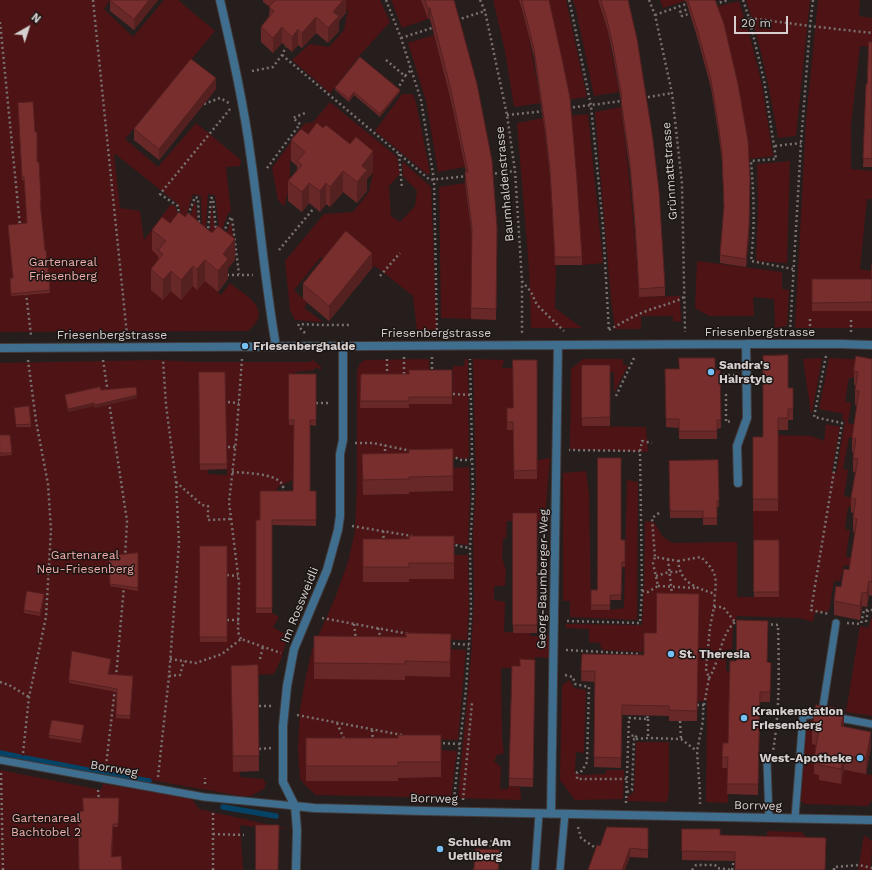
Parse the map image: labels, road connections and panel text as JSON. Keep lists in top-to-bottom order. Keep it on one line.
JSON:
{"streets":{"street":["Friesenbergstrasse","Georg-Baumberger-Weg","Im Rossweidli","Borrweg"],"path":["Grünmattstrasse","Baumhaldenstrasse"]},"crossings":[["Grünmattstrasse","Friesenbergstrasse"],["Baumhaldenstrasse","Friesenbergstrasse"],["Friesenbergstrasse","Georg-Baumberger-Weg"],["Friesenbergstrasse","Im Rossweidli"],["Georg-Baumberger-Weg","Borrweg"],["Im Rossweidli","Borrweg"]],"parks":["Gartenareal Friesenberg","Gartenareal Neu-Friesenberg","Gartenareal Bachtobel 2"],"places":["Friesenberghalde","Sandra's Hairstyle","St. Theresia","Krankenstation Friesenberg","West-Apotheke","Schule Am Uetliberg"],"scale_bar":"20 m","north":"top right"}
